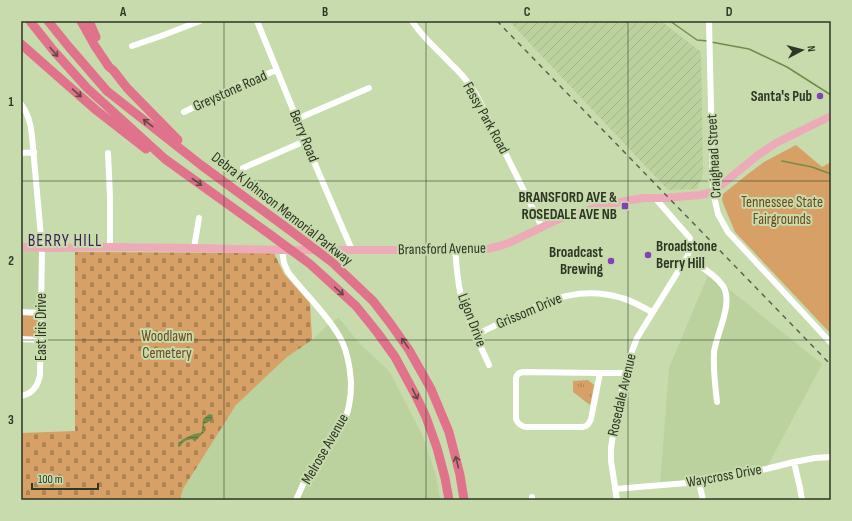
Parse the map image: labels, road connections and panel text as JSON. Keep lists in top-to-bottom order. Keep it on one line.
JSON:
{"streets":{"highway":["Debra K Johnson Memorial Parkway"],"main road":["Bransford Avenue"],"street":["Greystone Road","Fessy Park Road","Berry Road","Craighead Street","Grissom Drive","Ligon Drive","East Iris Drive","Rosedale Avenue","Melrose Avenue","Waycross Drive"]},"crossings":[["Greystone Road","Berry Road"],["Fessy Park Road","Bransford Avenue"],["Berry Road","Bransford Avenue"],["Craighead Street","Bransford Avenue"],["Bransford Avenue","Ligon Drive"],["Bransford Avenue","East Iris Drive"],["Bransford Avenue","Rosedale Avenue"],["Bransford Avenue","Melrose Avenue"],["Grissom Drive","Ligon Drive"],["Grissom Drive","Rosedale Avenue"],["Rosedale Avenue","Waycross Drive"]],"districts":["BERRY HILL"],"parks":["Tennessee State Fairgrounds","Woodlawn Cemetery"],"places":{"other":["Santa's Pub","Broadstone Berry Hill","Broadcast Brewing"],"transit":["BRANSFORD AVE & ROSEDALE AVE NB"]},"scale_bar":"100 m","north":"right","grid":{"columns":["A","B","C","D"],"rows":["1","2","3"]}}
